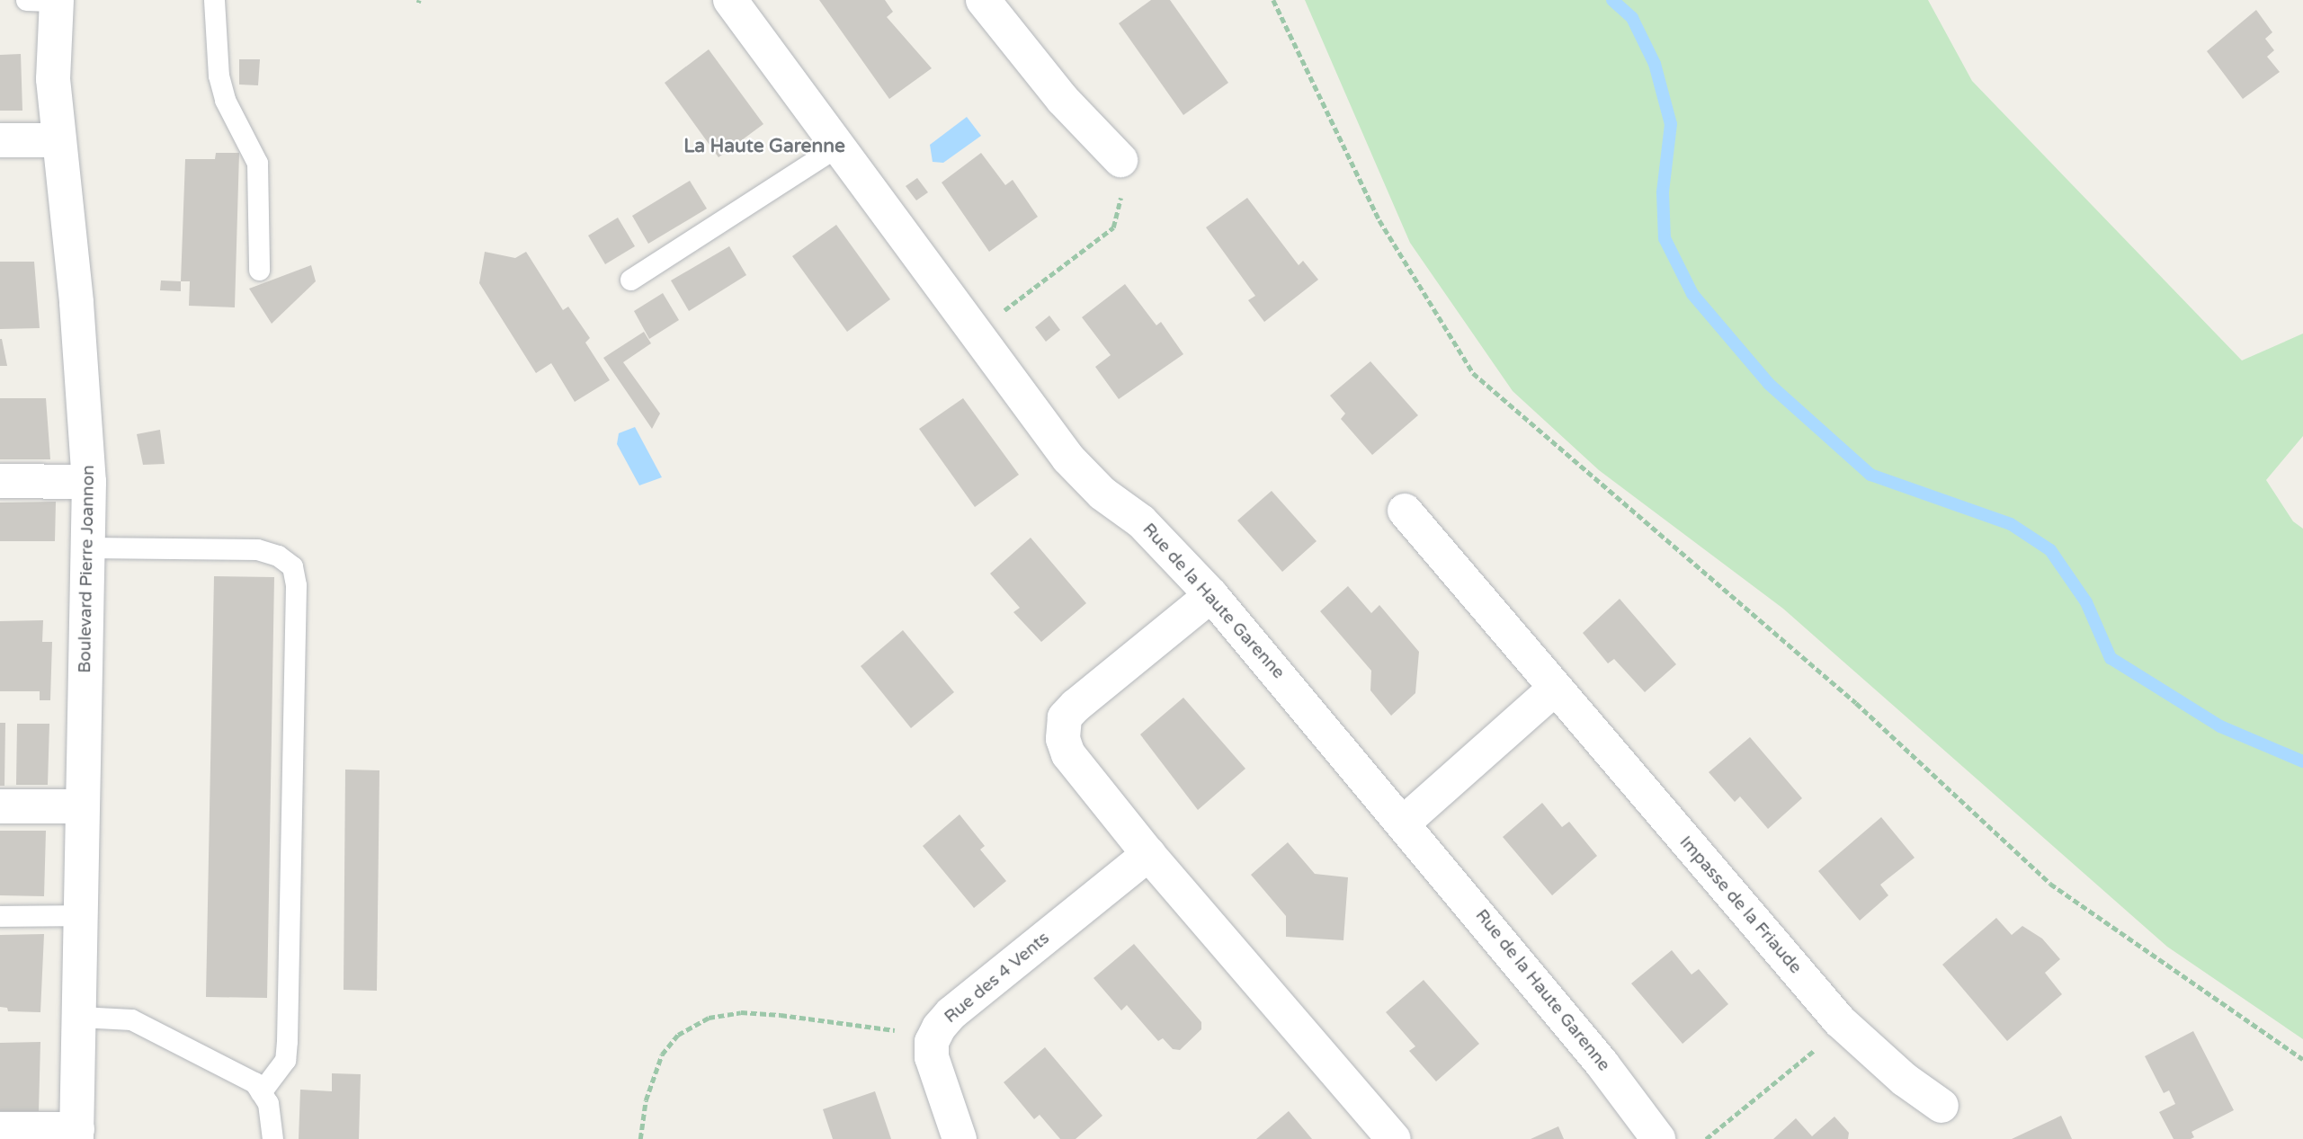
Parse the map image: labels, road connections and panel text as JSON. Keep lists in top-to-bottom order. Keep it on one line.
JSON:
{"streets":{"street":["Boulevard Pierre Joannon","Rue de la Haute Garenne","Impasse de la Friaude","Rue des 4 Vents"]},"districts":["La Haute Garenne"]}
